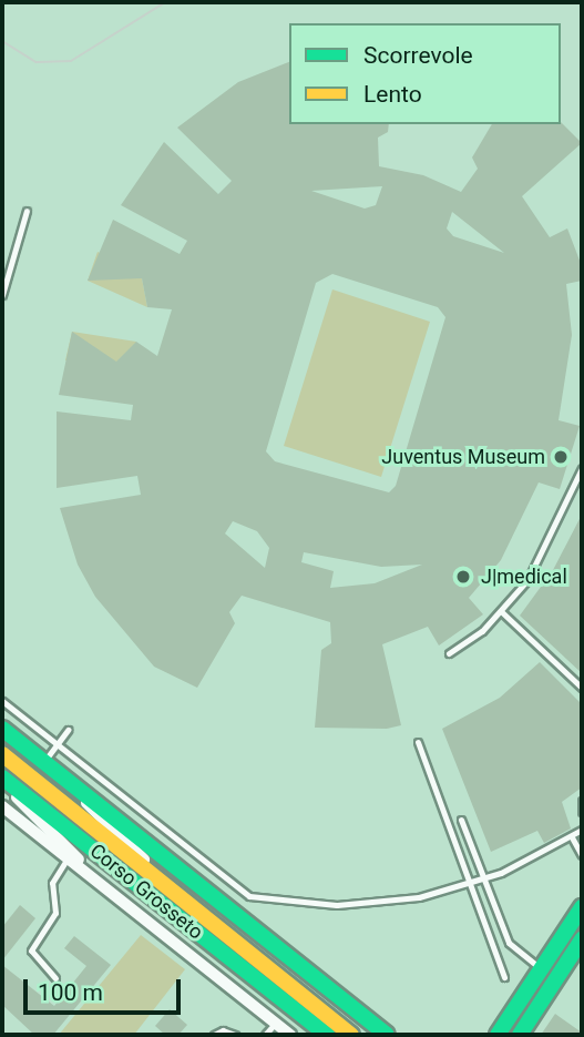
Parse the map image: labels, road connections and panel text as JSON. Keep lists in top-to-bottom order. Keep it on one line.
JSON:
{"streets":{"main road":["Corso Grosseto"]},"places":["Juventus Museum","J|medical"],"legend":["Scorrevole","Lento"],"scale_bar":"100 m"}
